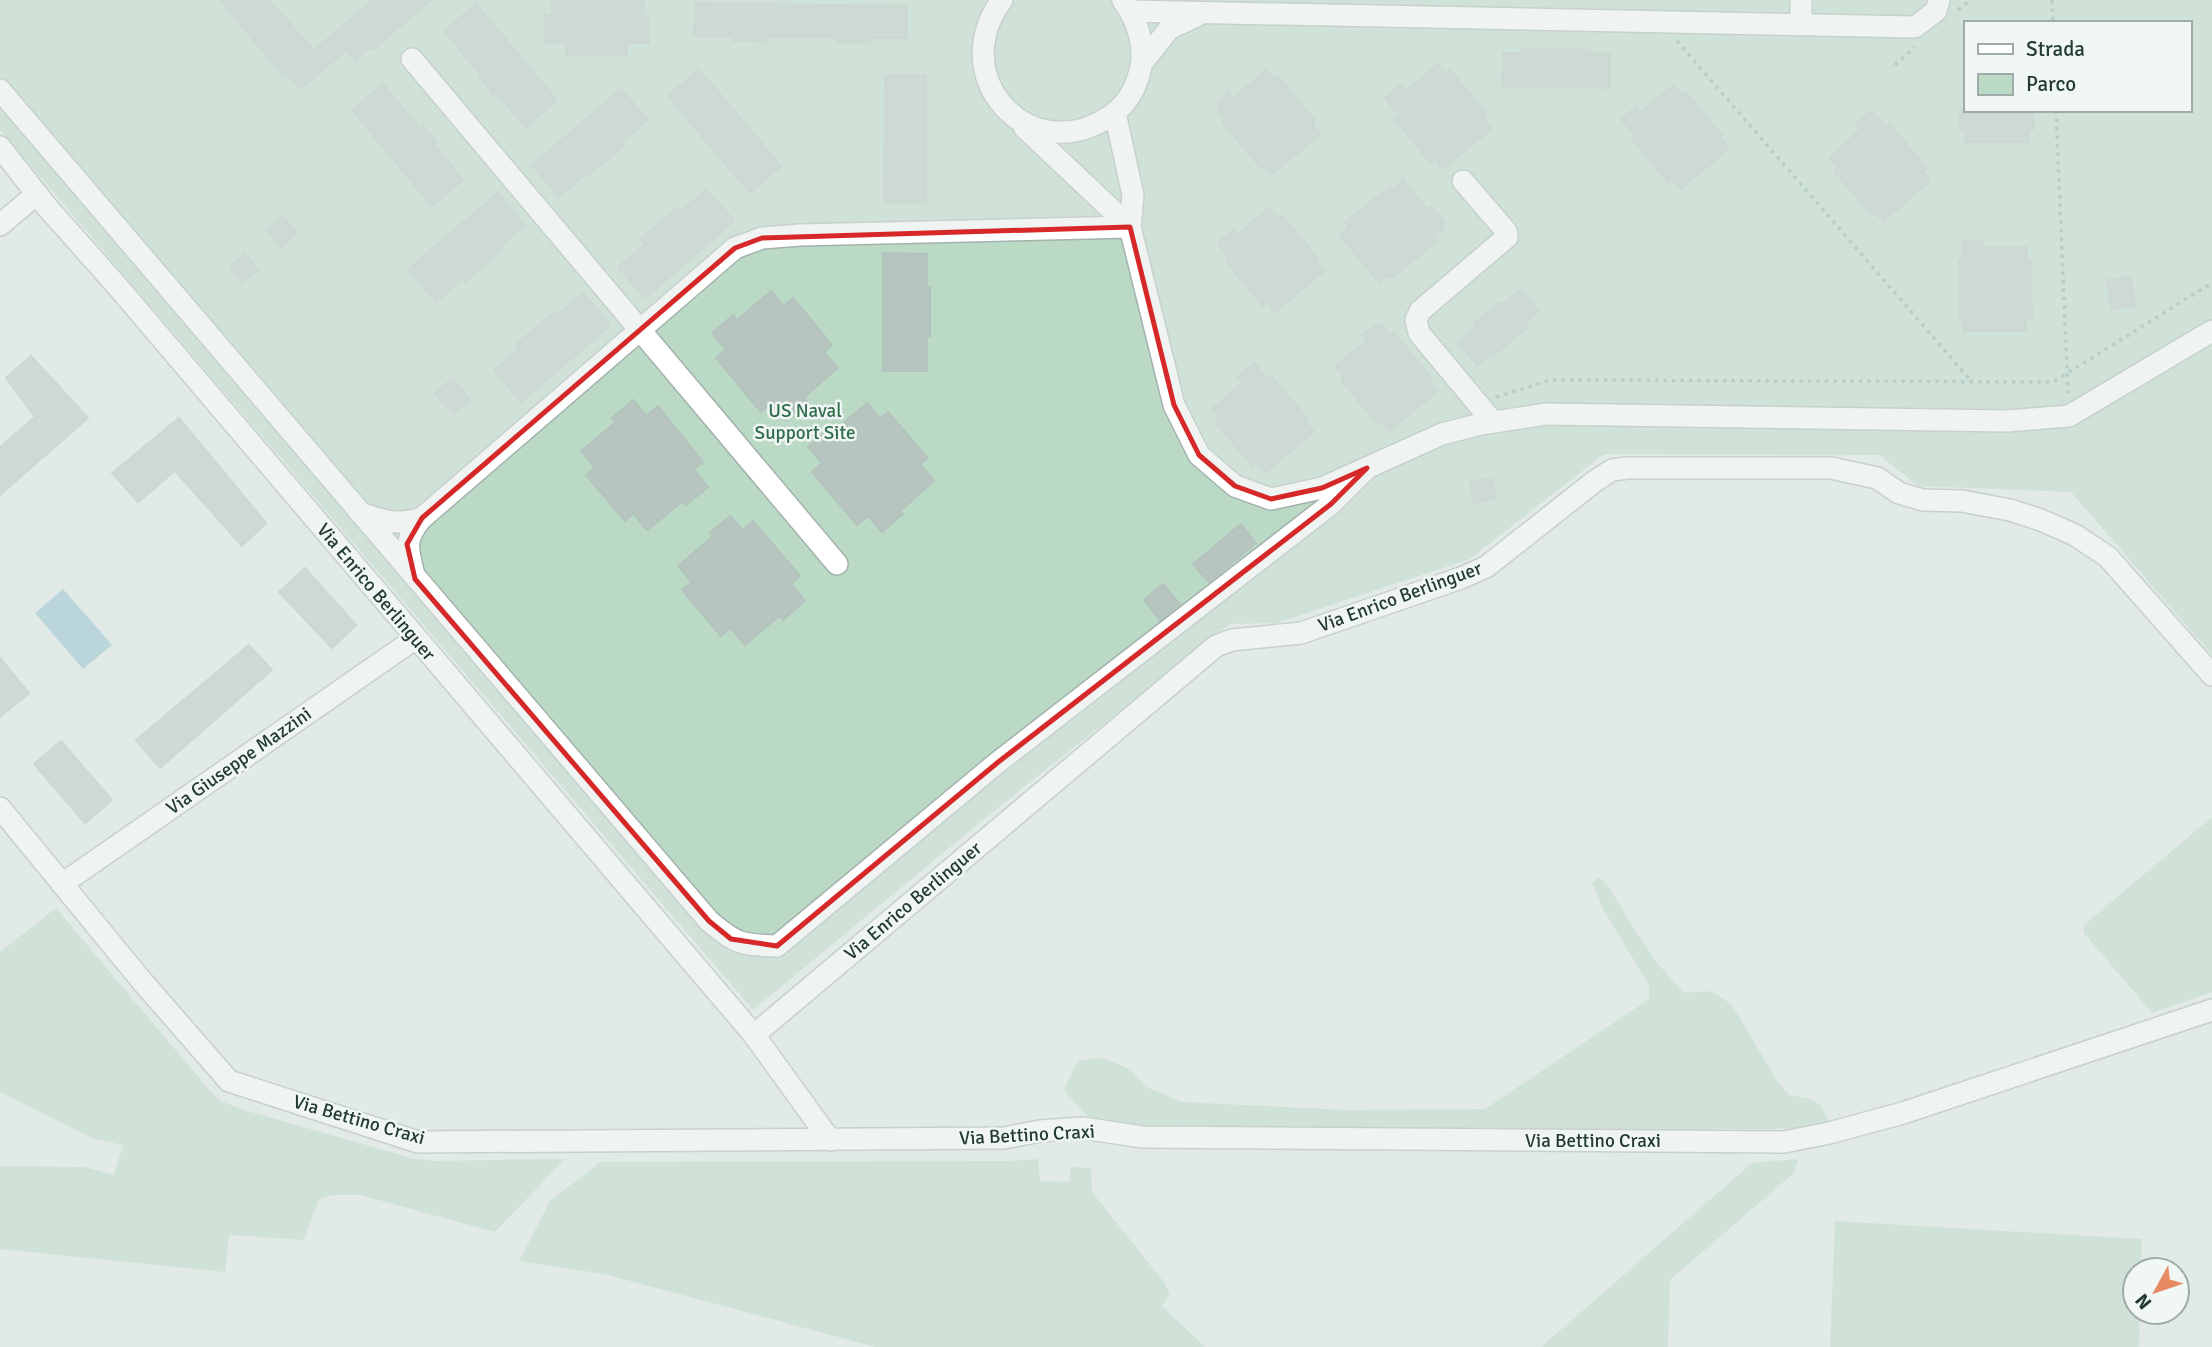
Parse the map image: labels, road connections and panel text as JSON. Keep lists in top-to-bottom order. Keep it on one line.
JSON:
{"streets":{"street":["Via Enrico Berlinguer","Via Giuseppe Mazzini","Via Bettino Craxi"]},"crossings":[["Via Enrico Berlinguer","Via Giuseppe Mazzini"],["Via Enrico Berlinguer","Via Bettino Craxi"],["Via Giuseppe Mazzini","Via Bettino Craxi"]],"parks":["US Naval Support Site"],"legend":["Strada","Parco"],"north":"bottom left"}
